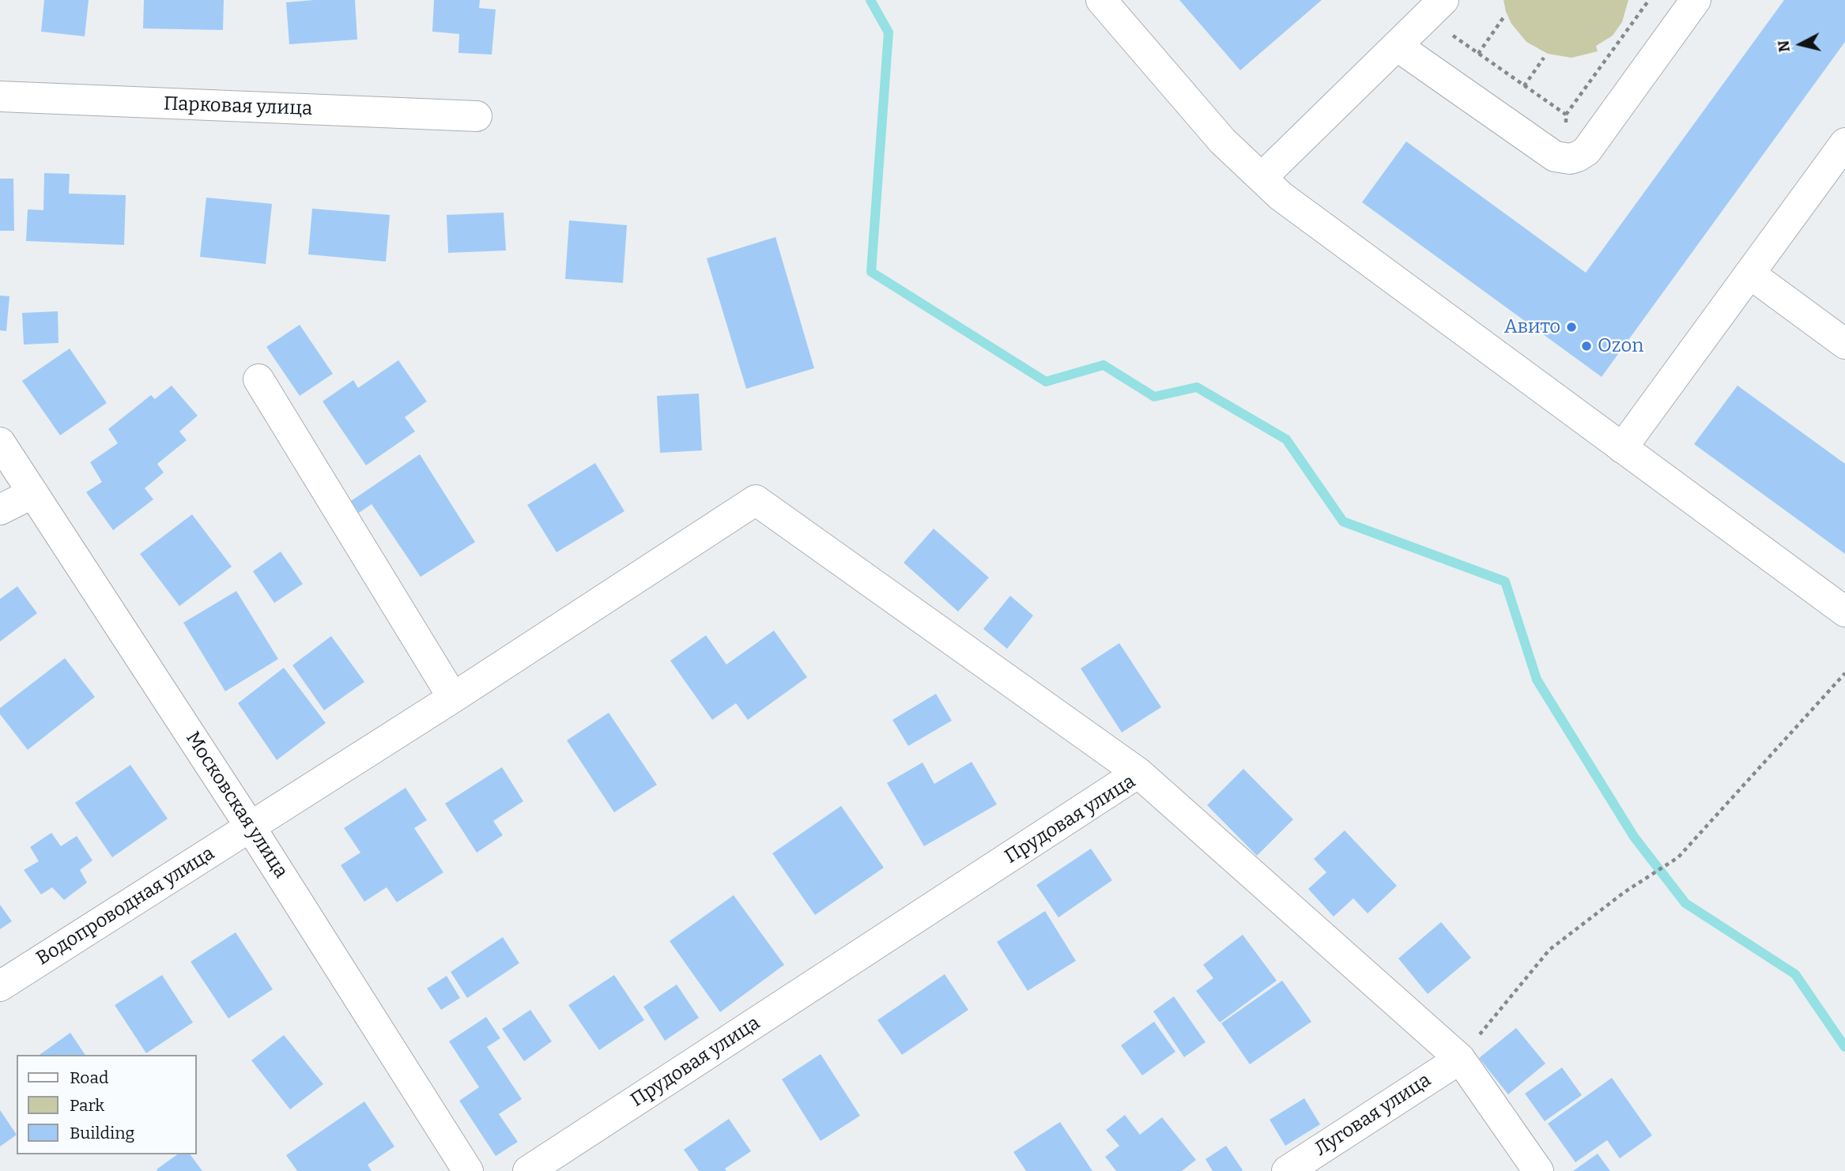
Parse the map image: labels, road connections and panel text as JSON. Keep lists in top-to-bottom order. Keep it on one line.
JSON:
{"streets":{"street":["Парковая улица","Московская улица","Прудовая улица","Водопроводная улица","Луговая улица"]},"crossings":[["Московская улица","Водопроводная улица"],["Прудовая улица","Водопроводная улица"],["Прудовая улица","Луговая улица"]],"places":["Авито","Ozon"],"legend":["Road","Park","Building"],"north":"left"}
